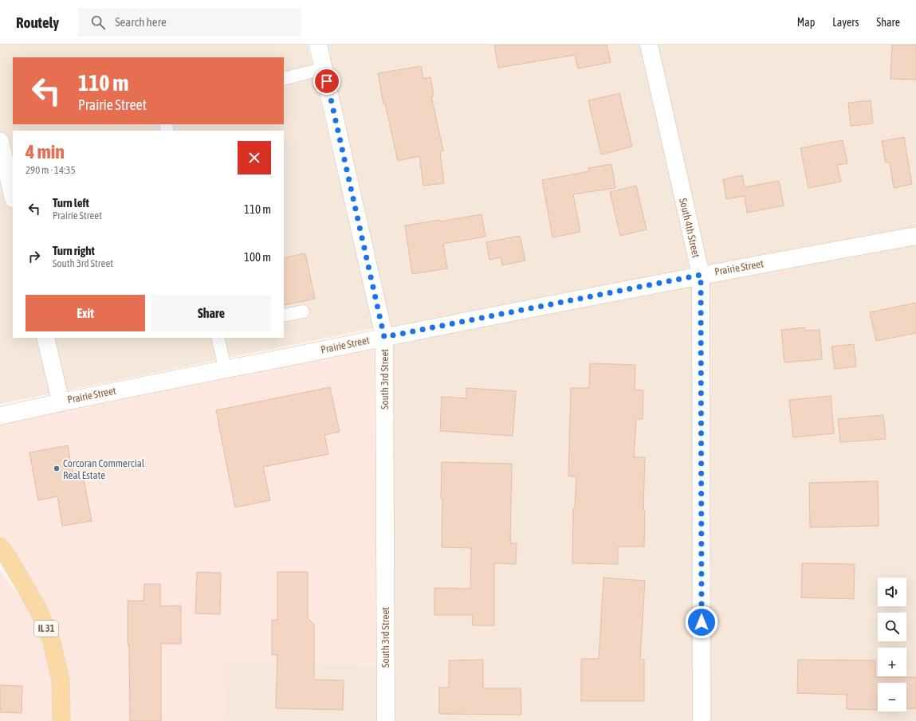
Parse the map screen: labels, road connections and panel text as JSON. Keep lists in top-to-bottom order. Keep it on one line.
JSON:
{"streets":{"main road":["IL 31"],"street":["South 4th Street","Prairie Street","South 3rd Street"]},"crossings":[["South 4th Street","Prairie Street"],["Prairie Street","South 3rd Street"]],"places":["Corcoran Commercial Real Estate"],"page":{"header":"Routely","search":"Search here","nav":["Map","Layers","Share"],"turn":["110 m","Prairie Street"],"heading":["4 min","290 m · 14:35"],"list":[{"name":"Turn left","note":"Prairie Street","value":"110 m"},{"name":"Turn right","note":"South 3rd Street","value":"100 m"}],"buttons":["Exit","Share"],"map_buttons":["+","−"]}}
